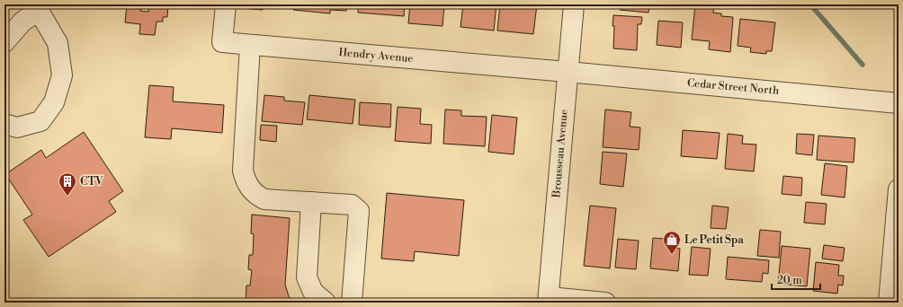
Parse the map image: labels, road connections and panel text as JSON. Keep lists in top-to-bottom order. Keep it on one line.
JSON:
{"streets":{"street":["Hendry Avenue","Cedar Street North","Brousseau Avenue"]},"crossings":[["Hendry Avenue","Cedar Street North"],["Hendry Avenue","Brousseau Avenue"],["Cedar Street North","Brousseau Avenue"]],"places":{"building":["CTV"],"shop":["Le Petit Spa"]},"scale_bar":"20 m"}
